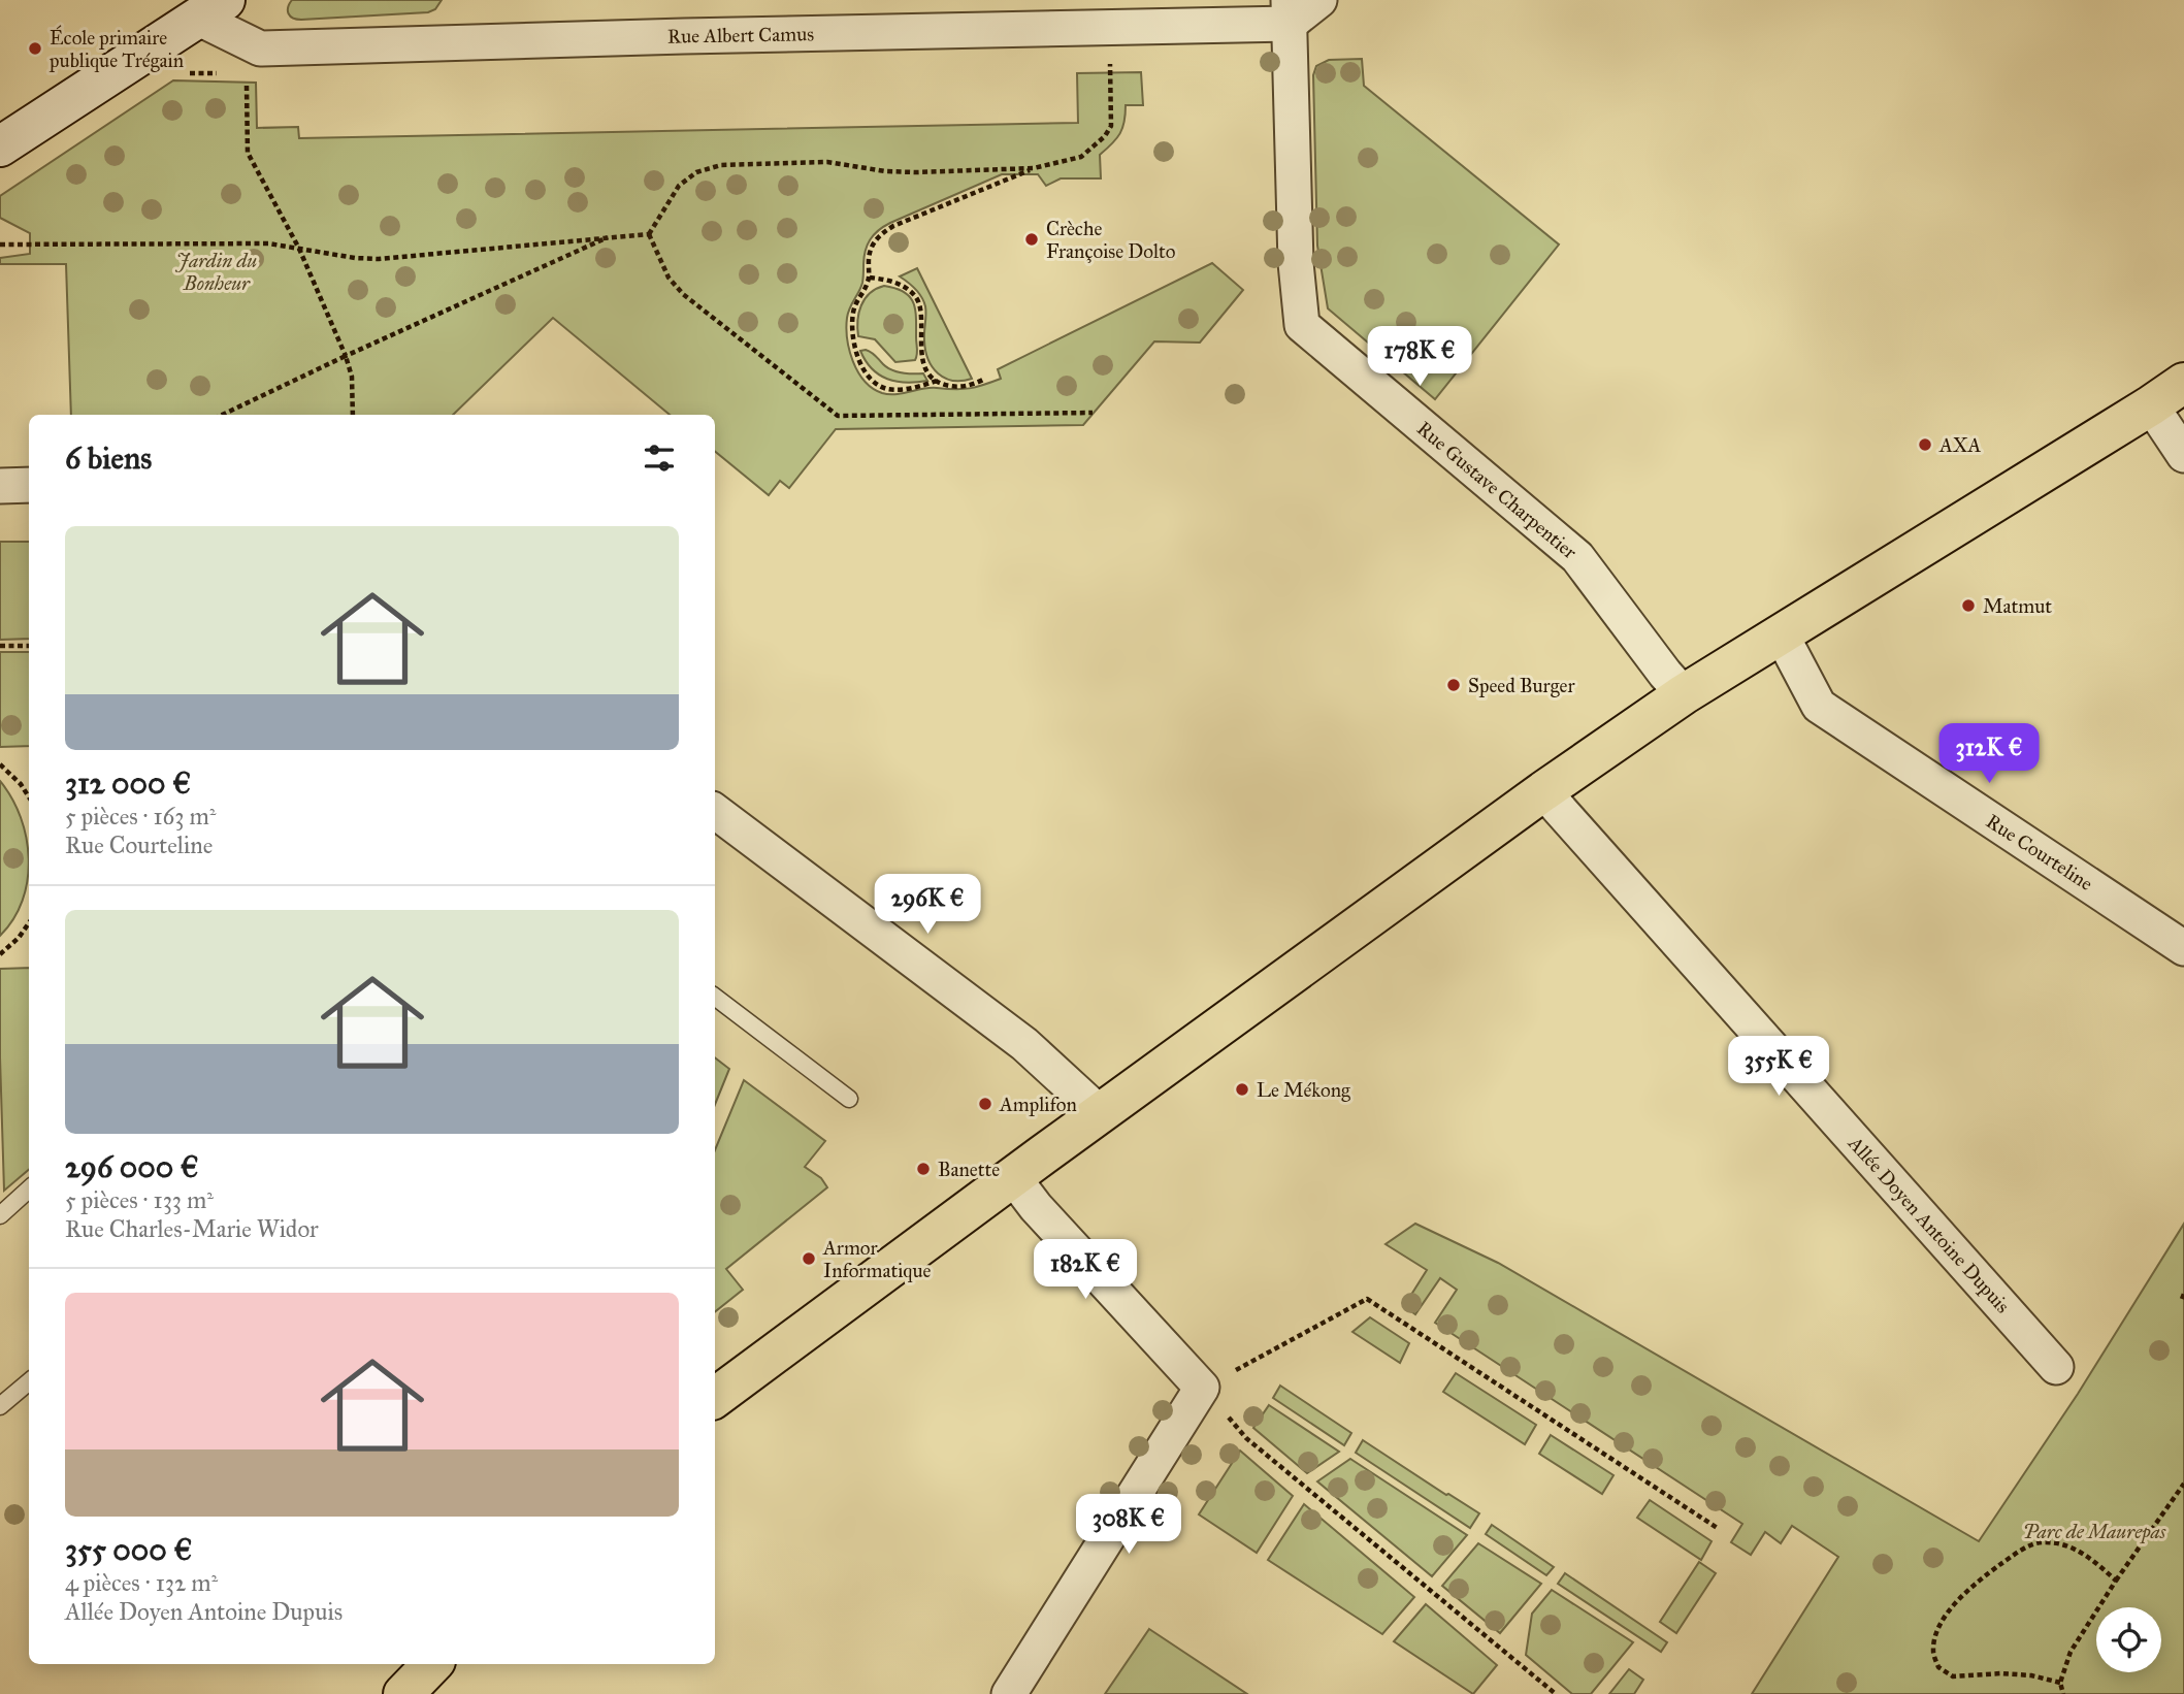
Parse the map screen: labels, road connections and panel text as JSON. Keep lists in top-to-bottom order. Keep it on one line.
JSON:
{"streets":{"street":["Rue Albert Camus","Rue Gustave Charpentier","Rue Courteline","Allée Doyen Antoine Dupuis"]},"crossings":[["Rue Albert Camus","Rue Gustave Charpentier"]],"parks":["Jardin du Bonheur","Parc de Maurepas"],"places":["École primaire publique Trégain","Crèche Françoise Dolto","AXA","Matmut","Speed Burger","Le Mékong","Amplifon","Banette","Armor Informatique"],"page":{"price":["178K €","312K €","296K €","355K €","182K €","308K €"],"heading":"6 biens","list":[{"name":"312 000 €","note":"5 pièces · 163 m² · Rue Courteline"},{"name":"296 000 €","note":"5 pièces · 133 m² · Rue Charles-Marie Widor"},{"name":"355 000 €","note":"4 pièces · 132 m² · Allée Doyen Antoine Dupuis"}]}}
